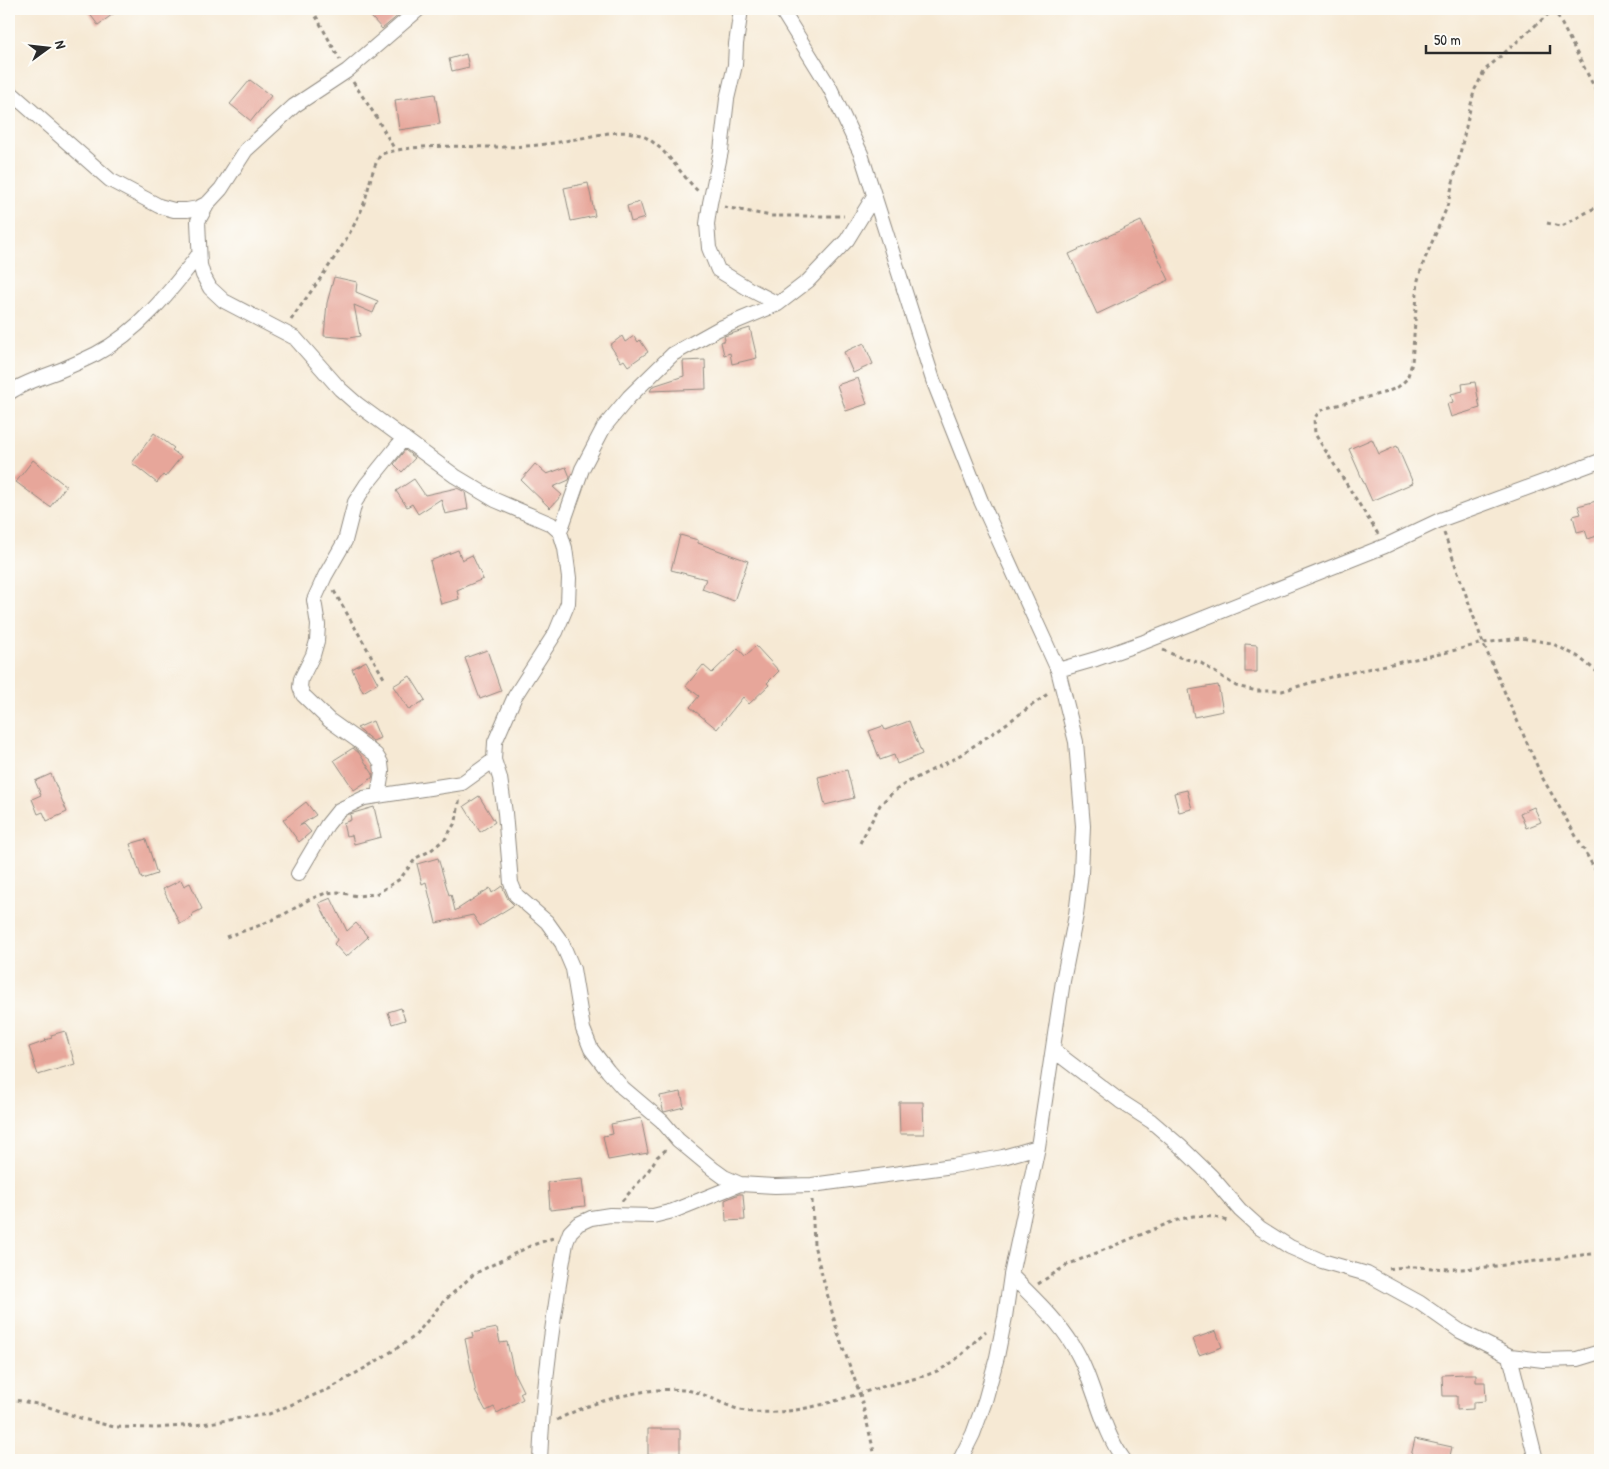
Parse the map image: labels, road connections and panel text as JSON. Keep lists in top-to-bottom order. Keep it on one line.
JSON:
{"scale_bar":"50 m","north":"right"}
